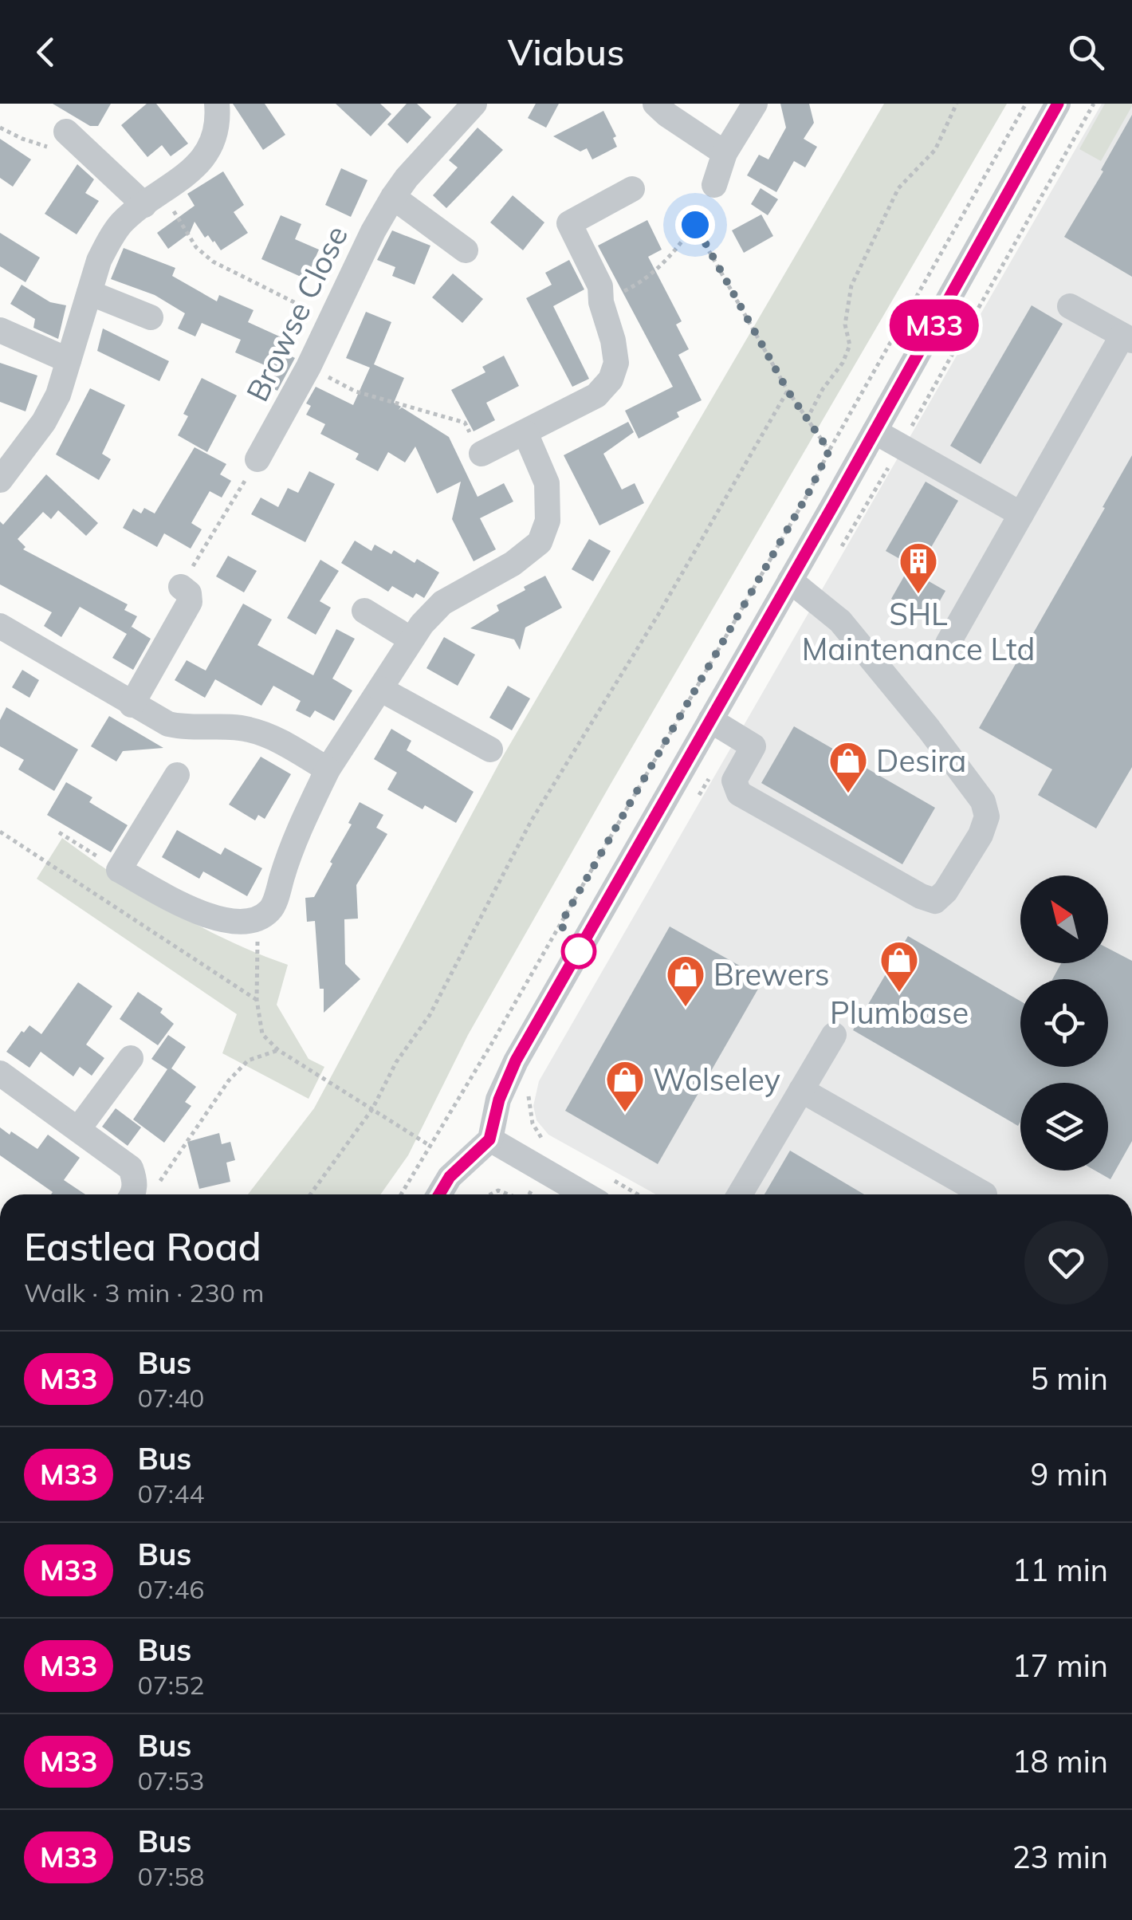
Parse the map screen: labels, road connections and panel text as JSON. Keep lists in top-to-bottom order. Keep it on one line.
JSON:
{"streets":{"street":["Browse Close"]},"places":{"building":["SHL Maintenance Ltd"],"shop":["Desira","Plumbase","Brewers","Wolseley"]},"lines":["bus line M33"],"north":"top left","page":{"header":"Viabus","on_map":"M33","heading":["Eastlea Road","Walk · 3 min · 230 m"],"list":[{"mark":"M33","name":"Bus","note":"07:40","value":"5 min"},{"mark":"M33","name":"Bus","note":"07:44","value":"9 min"},{"mark":"M33","name":"Bus","note":"07:46","value":"11 min"},{"mark":"M33","name":"Bus","note":"07:52","value":"17 min"},{"mark":"M33","name":"Bus","note":"07:53","value":"18 min"},{"mark":"M33","name":"Bus","note":"07:58","value":"23 min"}]}}
